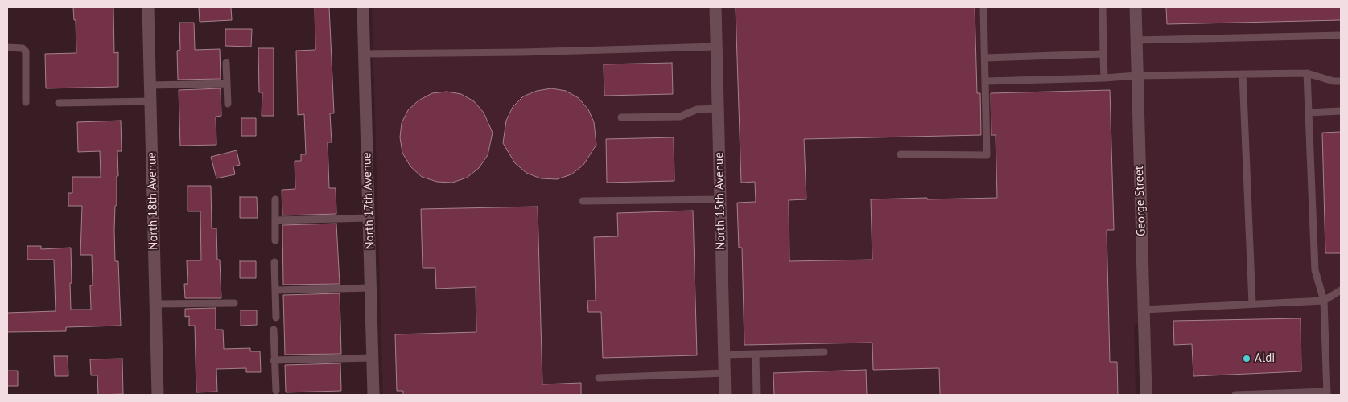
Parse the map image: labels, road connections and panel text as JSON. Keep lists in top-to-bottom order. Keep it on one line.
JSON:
{"streets":{"street":["North 18th Avenue","North 17th Avenue","North 15th Avenue","George Street"]},"places":["Aldi"]}
